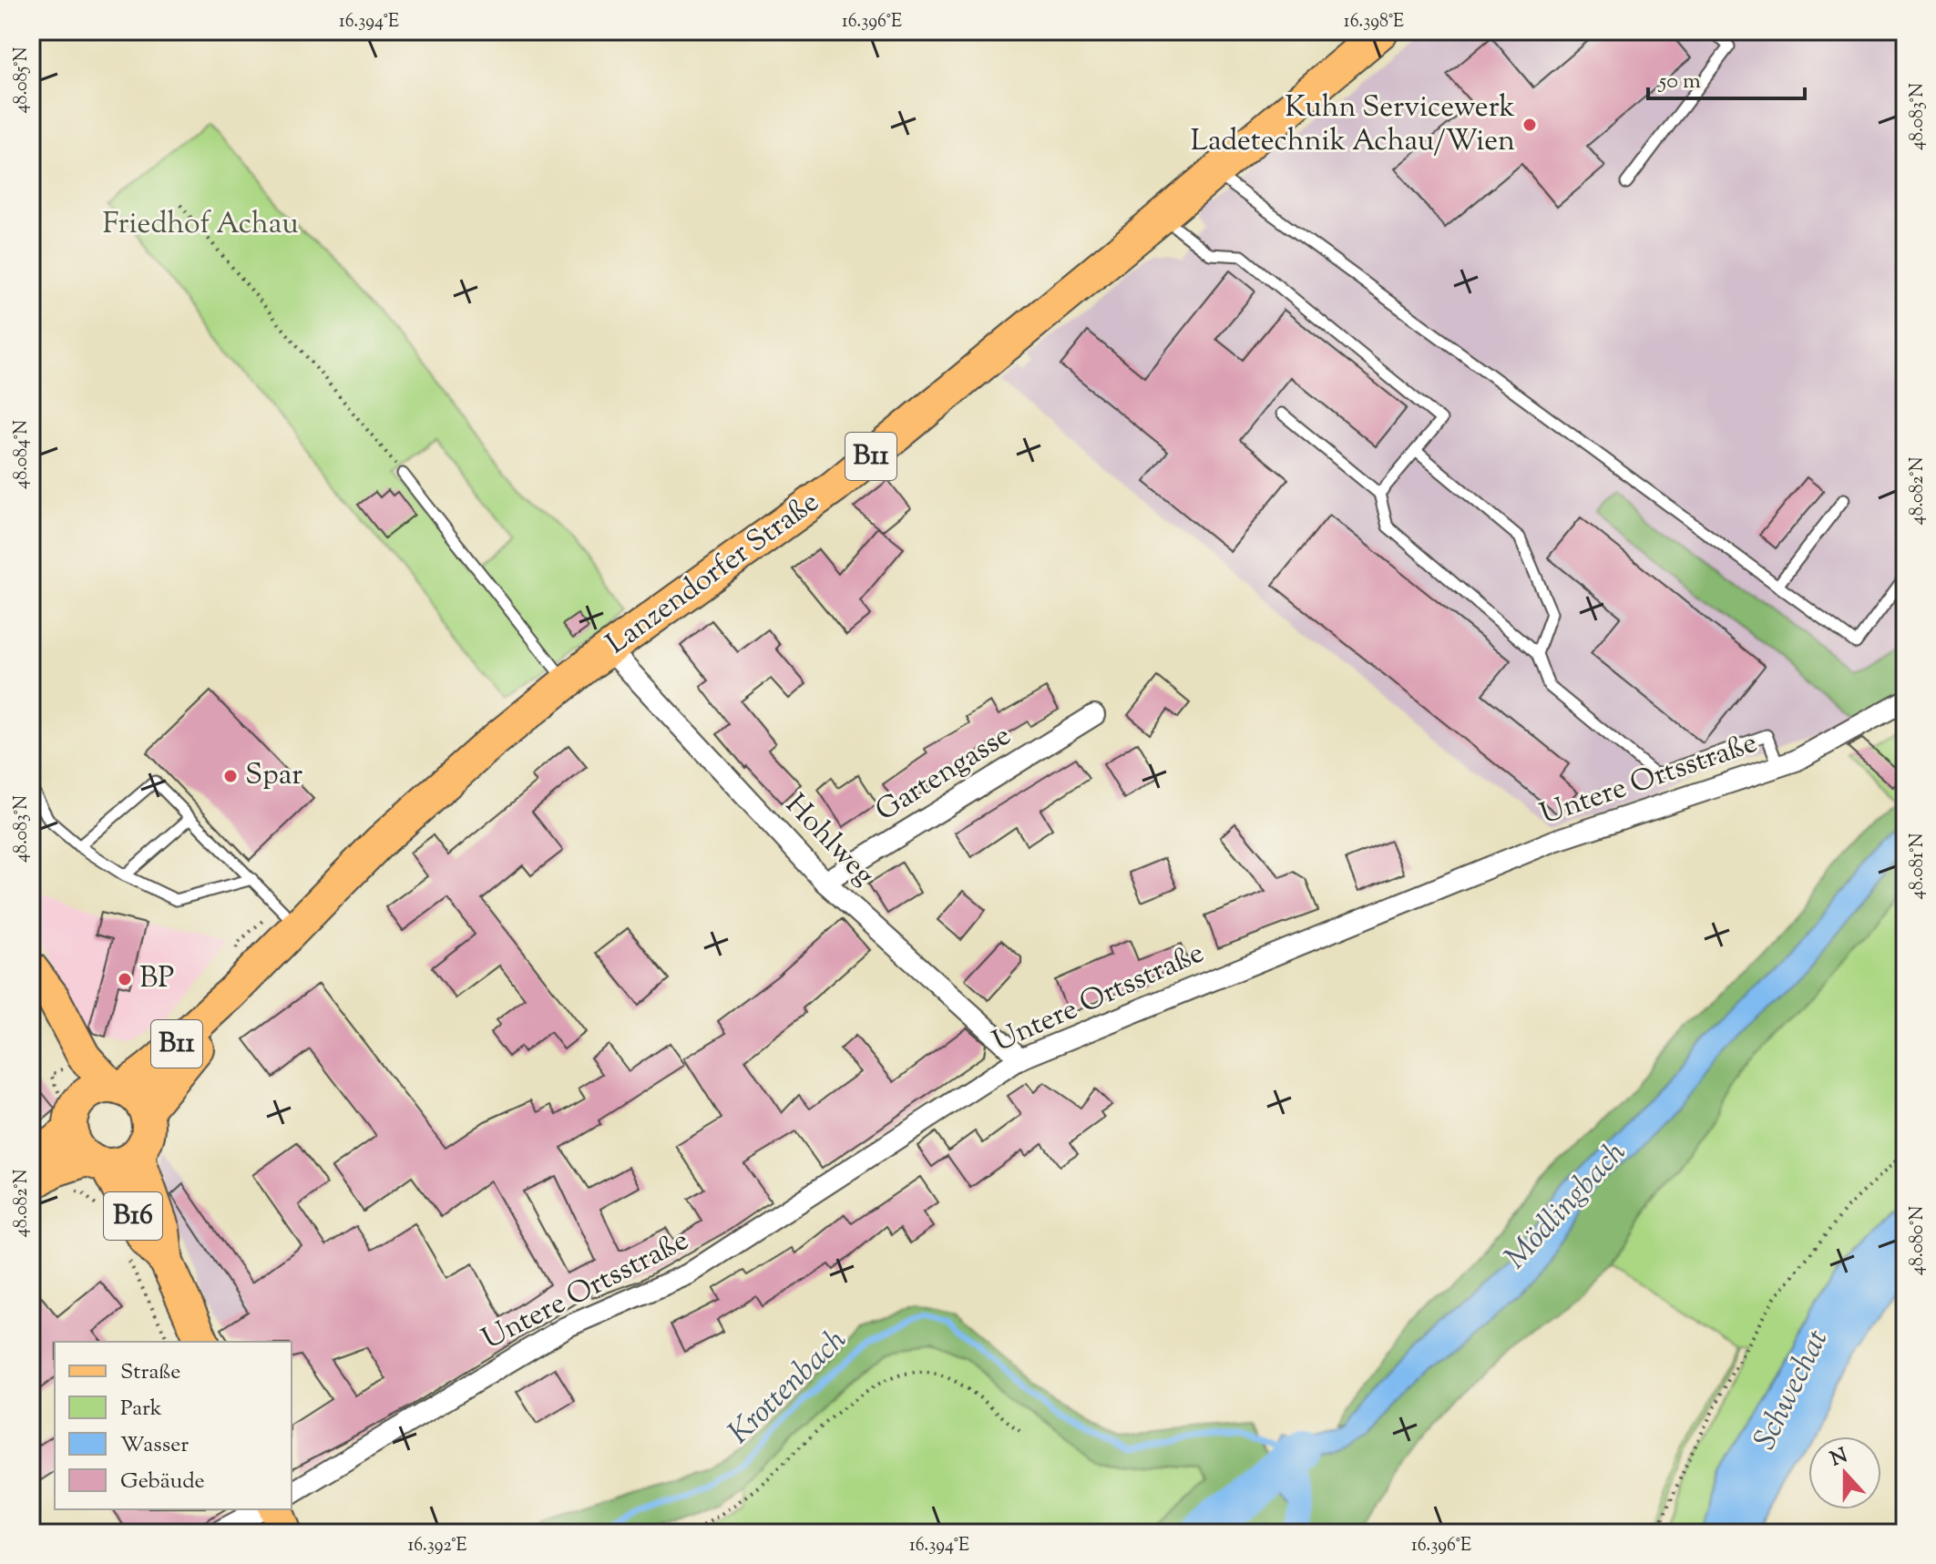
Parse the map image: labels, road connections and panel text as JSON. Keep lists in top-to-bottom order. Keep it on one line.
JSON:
{"streets":{"main road":["B11","Lanzendorfer Straße","B16"],"street":["Gartengasse","Untere Ortsstraße","Hohlweg"]},"crossings":[["B11","Lanzendorfer Straße"],["B11","B16"],["Lanzendorfer Straße","Hohlweg"],["Gartengasse","Hohlweg"],["Untere Ortsstraße","Hohlweg"]],"water":["Mödlingbach","Krottenbach","Schwechat"],"parks":["Friedhof Achau"],"places":["Kuhn Servicewerk Ladetechnik Achau/Wien","Spar","BP"],"legend":["Straße","Park","Wasser","Gebäude"],"scale_bar":"50 m","north":"top","coordinates":["16.394°E","16.396°E","16.398°E","48.085°N","48.083°N","48.084°N","48.082°N","48.081°N","48.080°N","16.392°E"]}
